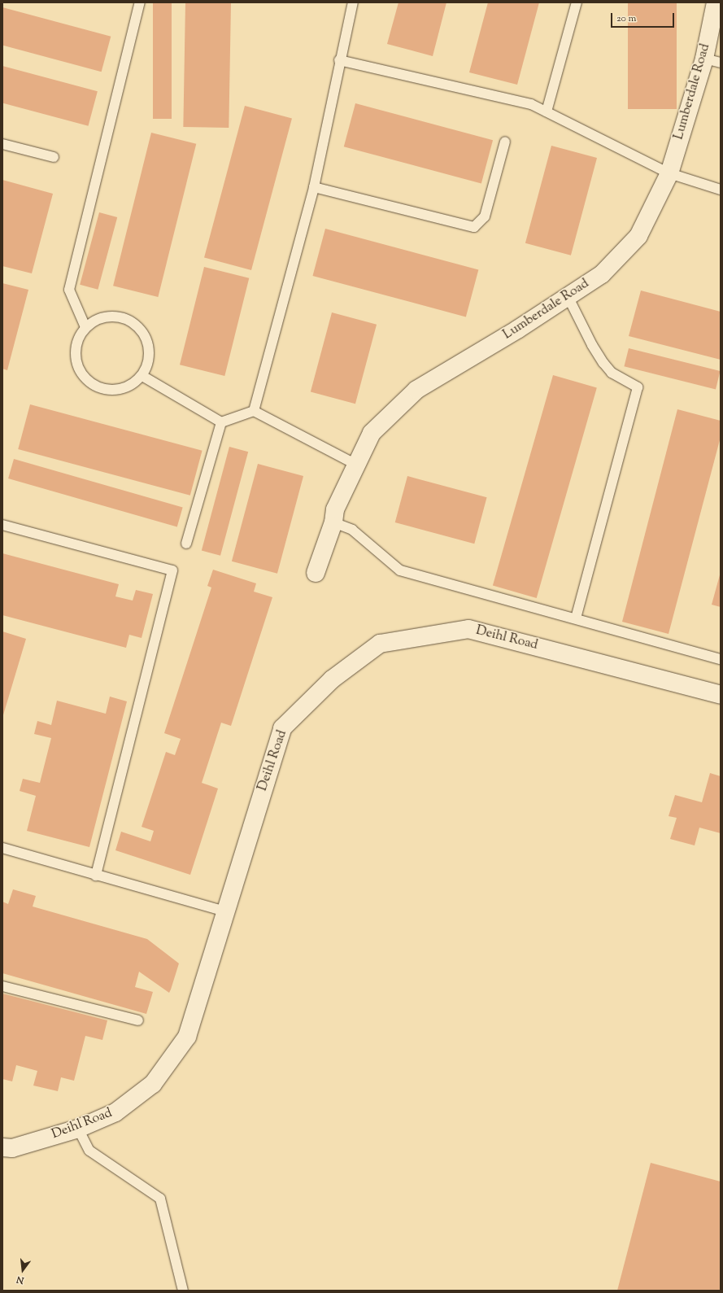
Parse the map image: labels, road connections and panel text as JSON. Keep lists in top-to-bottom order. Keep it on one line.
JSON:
{"streets":{"street":["Lumberdale Road","Deihl Road"]},"scale_bar":"20 m","north":"bottom"}
